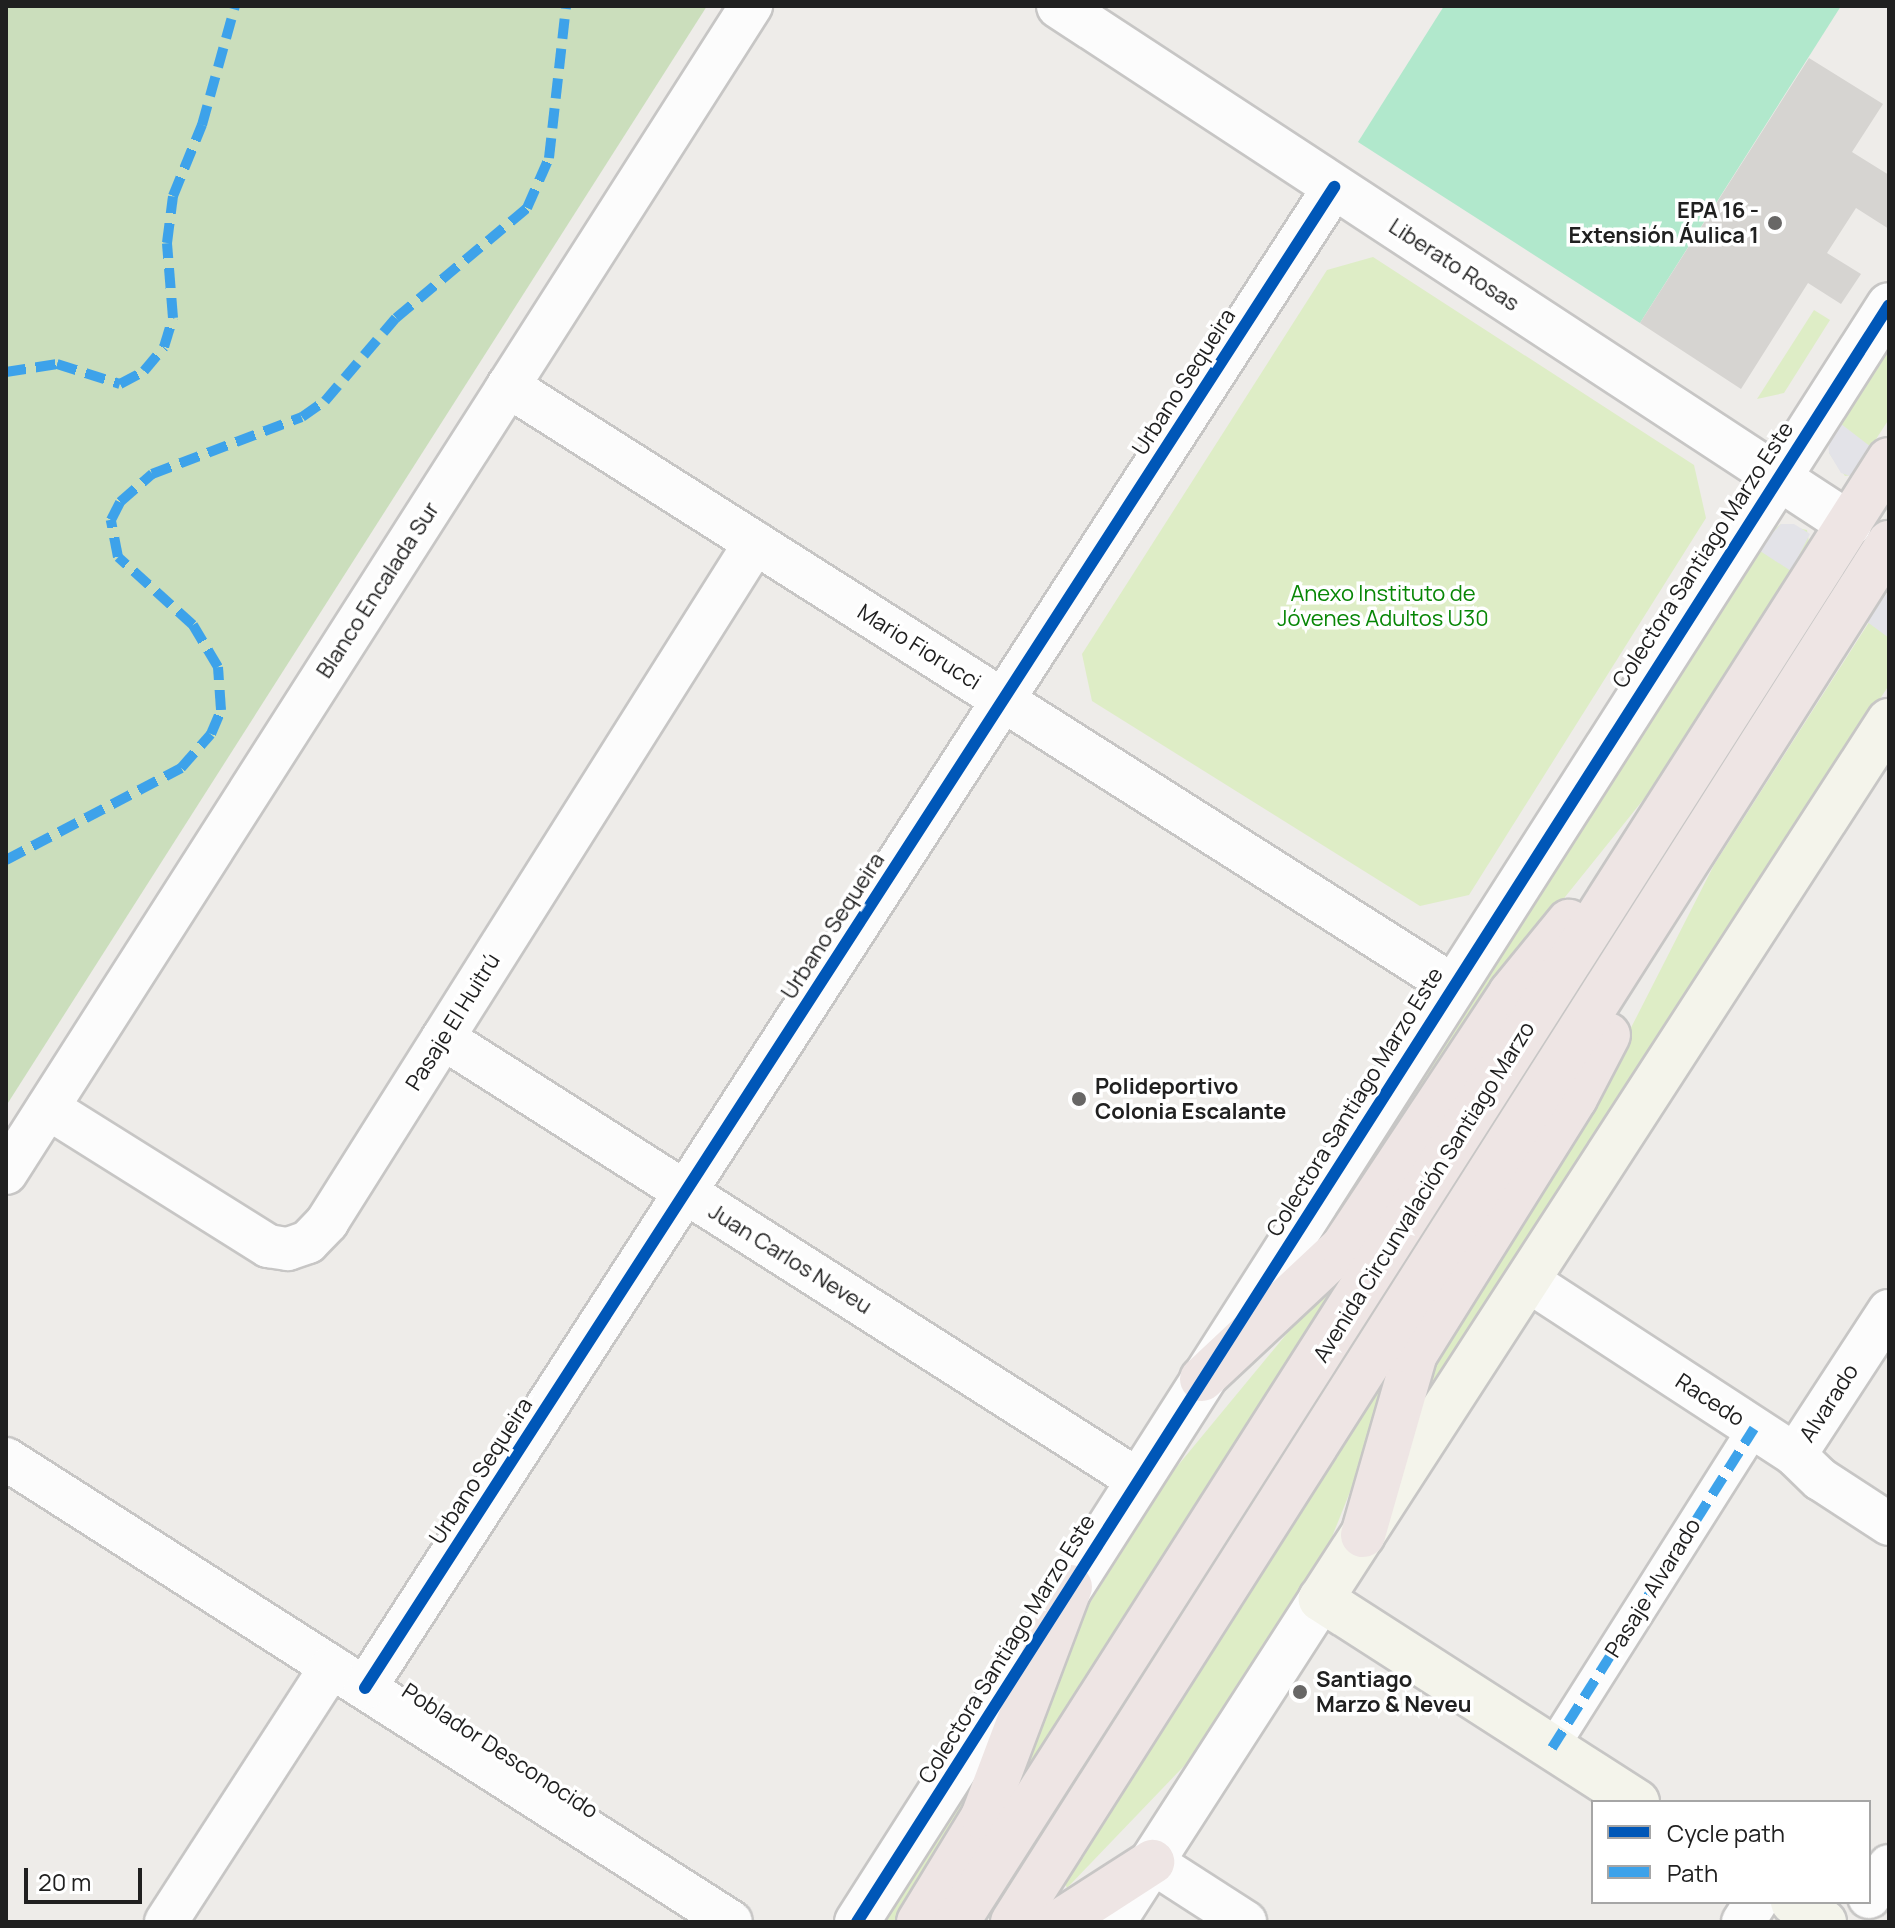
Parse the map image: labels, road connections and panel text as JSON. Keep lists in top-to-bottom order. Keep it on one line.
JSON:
{"streets":{"highway":["Avenida Circunvalación Santiago Marzo"],"street":["Liberato Rosas","Urbano Sequeira","Colectora Santiago Marzo Este","Blanco Encalada Sur","Mario Fiorucci","Pasaje El Huitrú","Juan Carlos Neveu","Racedo","Alvarado","Pasaje Alvarado","Poblador Desconocido"]},"crossings":[["Liberato Rosas","Urbano Sequeira"],["Liberato Rosas","Colectora Santiago Marzo Este"],["Liberato Rosas","Avenida Circunvalación Santiago Marzo"],["Urbano Sequeira","Mario Fiorucci"],["Urbano Sequeira","Juan Carlos Neveu"],["Urbano Sequeira","Poblador Desconocido"],["Colectora Santiago Marzo Este","Mario Fiorucci"],["Colectora Santiago Marzo Este","Juan Carlos Neveu"],["Blanco Encalada Sur","Mario Fiorucci"],["Blanco Encalada Sur","Pasaje El Huitrú"],["Mario Fiorucci","Pasaje El Huitrú"],["Pasaje El Huitrú","Juan Carlos Neveu"],["Racedo","Alvarado"],["Racedo","Pasaje Alvarado"]],"parks":["Anexo Instituto de Jóvenes Adultos U30"],"places":["EPA 16 - Extensión Áulica 1","Polideportivo Colonia Escalante","Santiago Marzo & Neveu"],"legend":["Cycle path","Path"],"scale_bar":"20 m"}
